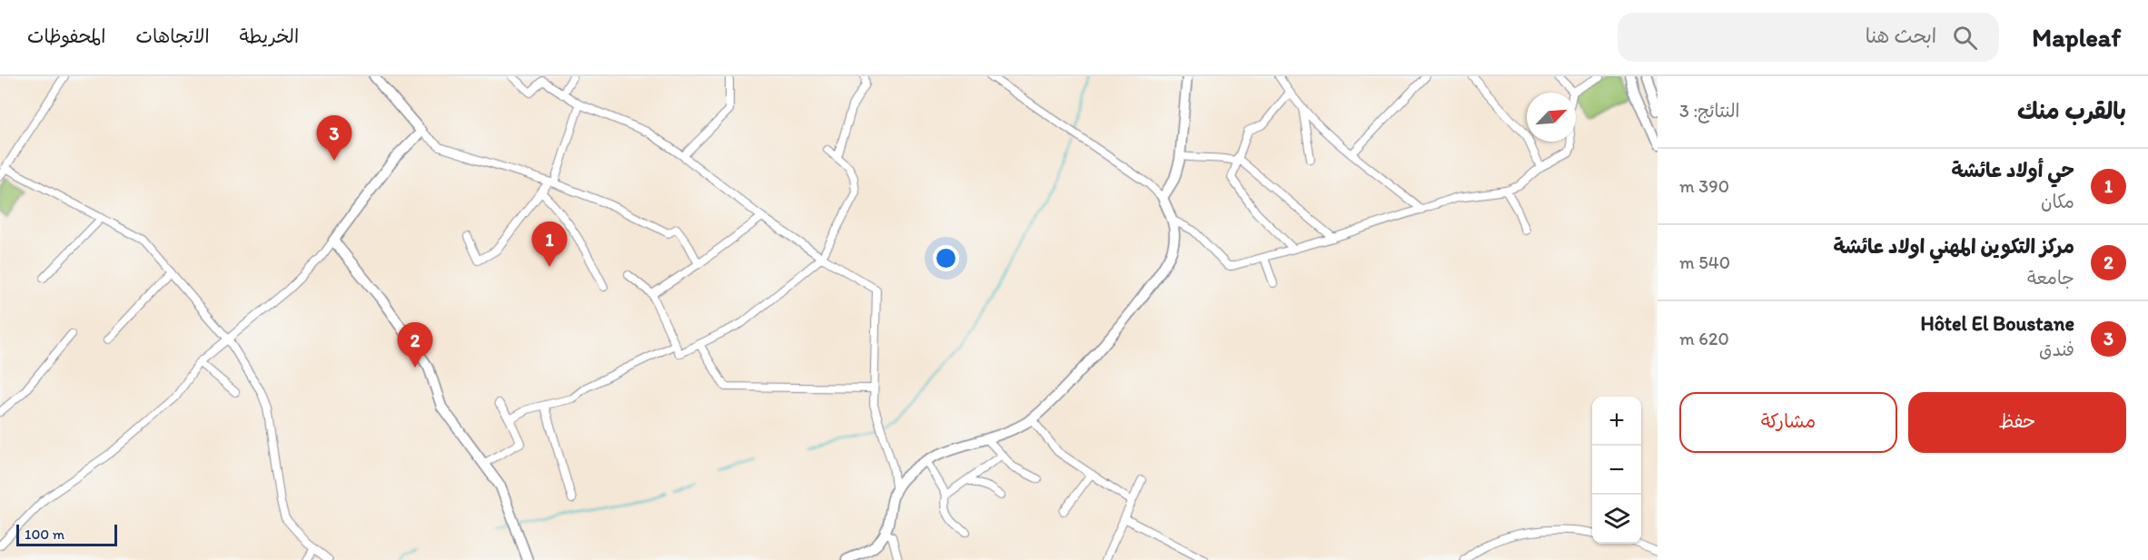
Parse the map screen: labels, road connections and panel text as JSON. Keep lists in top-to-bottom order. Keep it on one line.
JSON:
{"scale_bar":"100 m","north":"top right","page":{"header":"Mapleaf","search":"ابحث هنا","nav":["الخريطة","الاتجاهات","المحفوظات"],"heading":["بالقرب منك","النتائج: 3"],"pins":["3","1","2"],"list":[{"mark":"1","name":"حي أولاد عائشة","note":"مكان","value":"390 m"},{"mark":"2","name":"مركز التكوين المهني اولاد عائشة","note":"جامعة","value":"540 m"},{"mark":"3","name":"Hôtel El Boustane","note":"فندق","value":"620 m"}],"buttons":["حفظ","مشاركة"],"map_buttons":["+","−"],"scale":"100 m"}}
